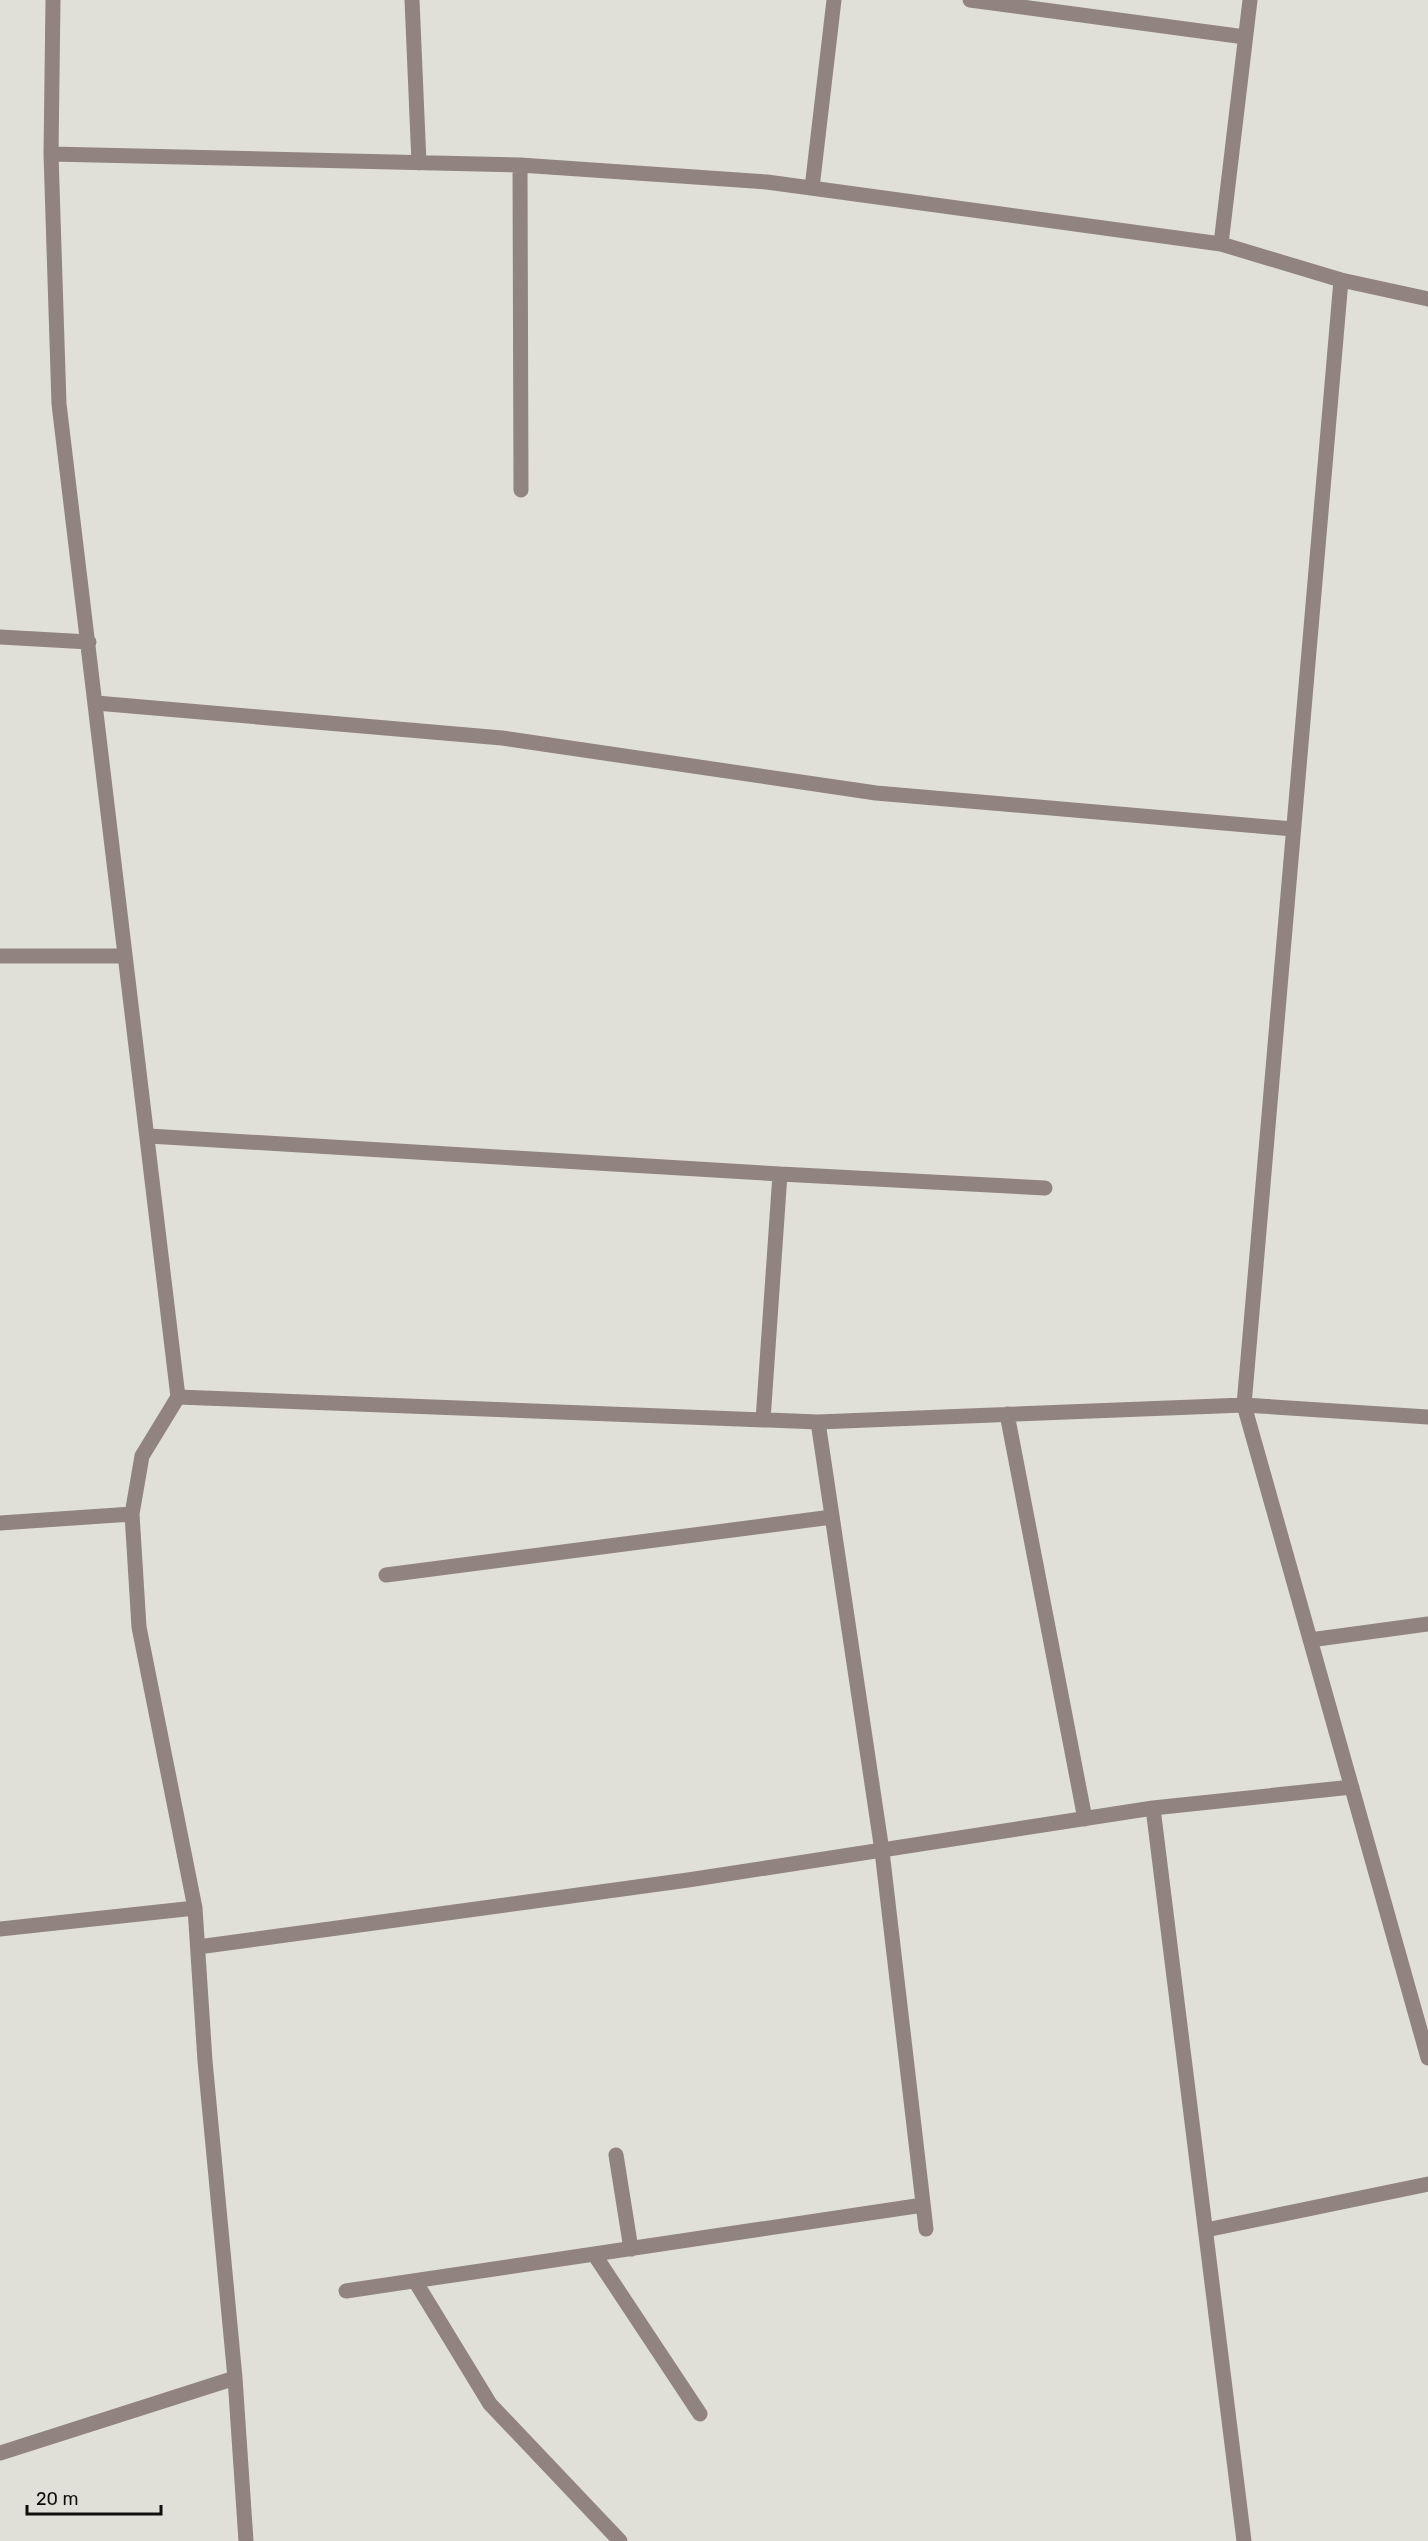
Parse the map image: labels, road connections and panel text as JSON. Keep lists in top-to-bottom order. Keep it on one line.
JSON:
{"scale_bar":"20 m"}
